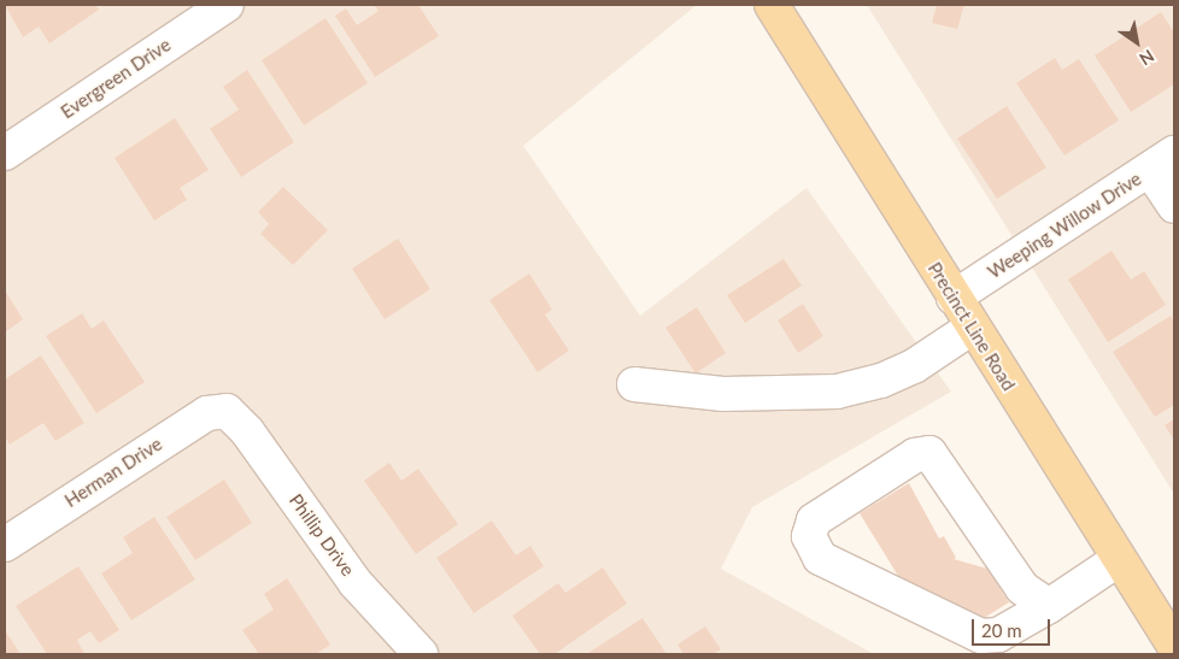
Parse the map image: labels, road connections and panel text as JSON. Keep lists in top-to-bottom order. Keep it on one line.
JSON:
{"streets":{"main road":["Precinct Line Road"],"street":["Evergreen Drive","Weeping Willow Drive","Herman Drive","Phillip Drive"]},"crossings":[["Weeping Willow Drive","Precinct Line Road"],["Herman Drive","Phillip Drive"]],"scale_bar":"20 m","north":"bottom right"}
